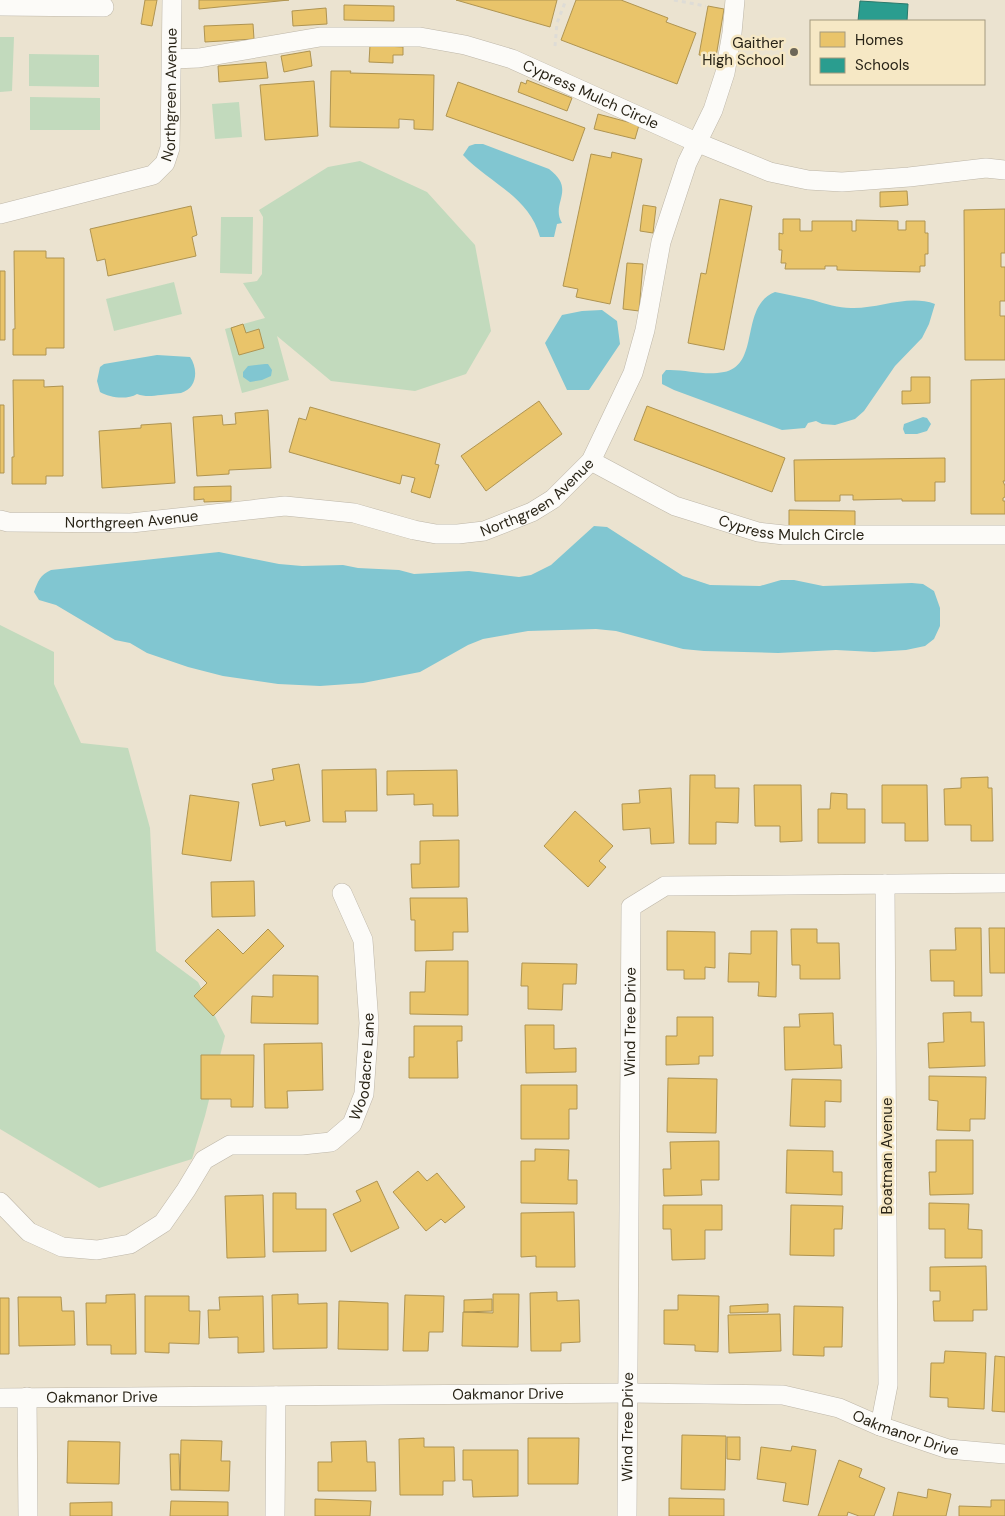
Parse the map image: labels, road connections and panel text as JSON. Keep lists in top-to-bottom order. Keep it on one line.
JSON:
{"streets":{"street":["Northgreen Avenue","Cypress Mulch Circle","Wind Tree Drive","Woodacre Lane","Boatman Avenue","Oakmanor Drive"]},"crossings":[["Northgreen Avenue","Cypress Mulch Circle"],["Wind Tree Drive","Boatman Avenue"],["Wind Tree Drive","Oakmanor Drive"],["Boatman Avenue","Oakmanor Drive"]],"places":["Gaither High School"],"legend":["Homes","Schools"]}
